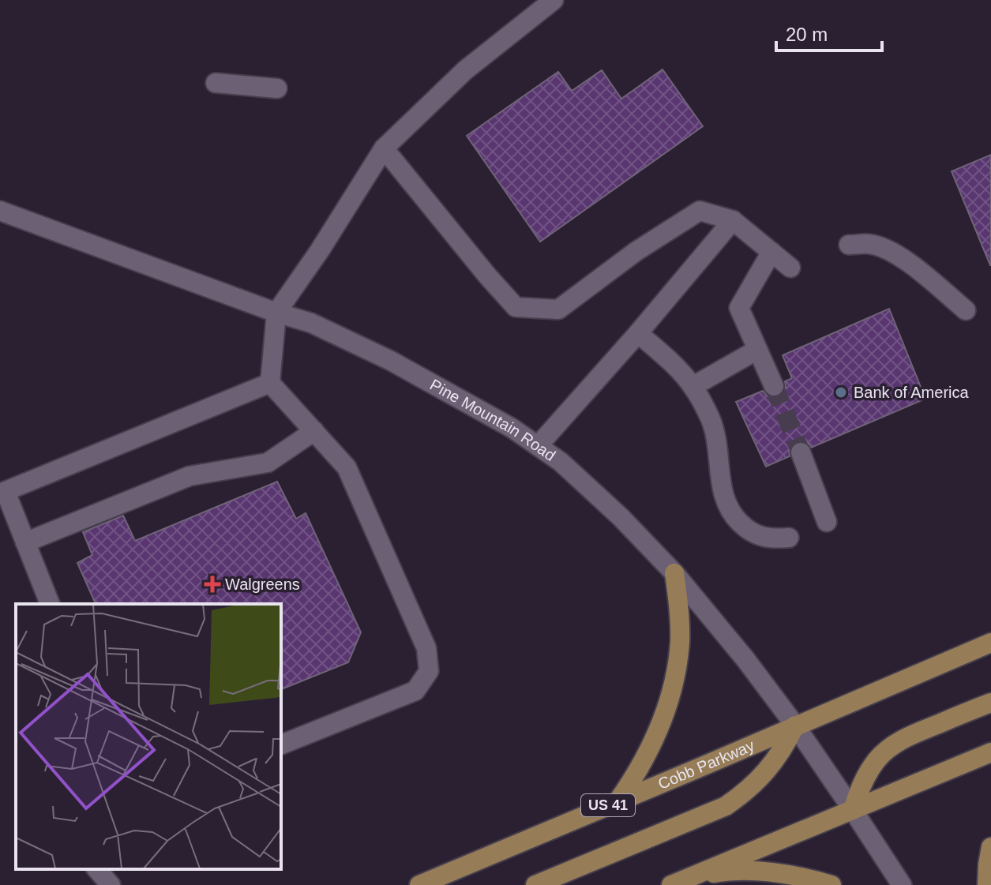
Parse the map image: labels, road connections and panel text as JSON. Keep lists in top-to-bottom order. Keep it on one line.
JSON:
{"streets":{"main road":["Cobb Parkway","US 41"],"street":["Pine Mountain Road"]},"crossings":[["Pine Mountain Road","Cobb Parkway"]],"places":{"other":["Bank of America"],"health":["Walgreens"]},"scale_bar":"20 m"}
